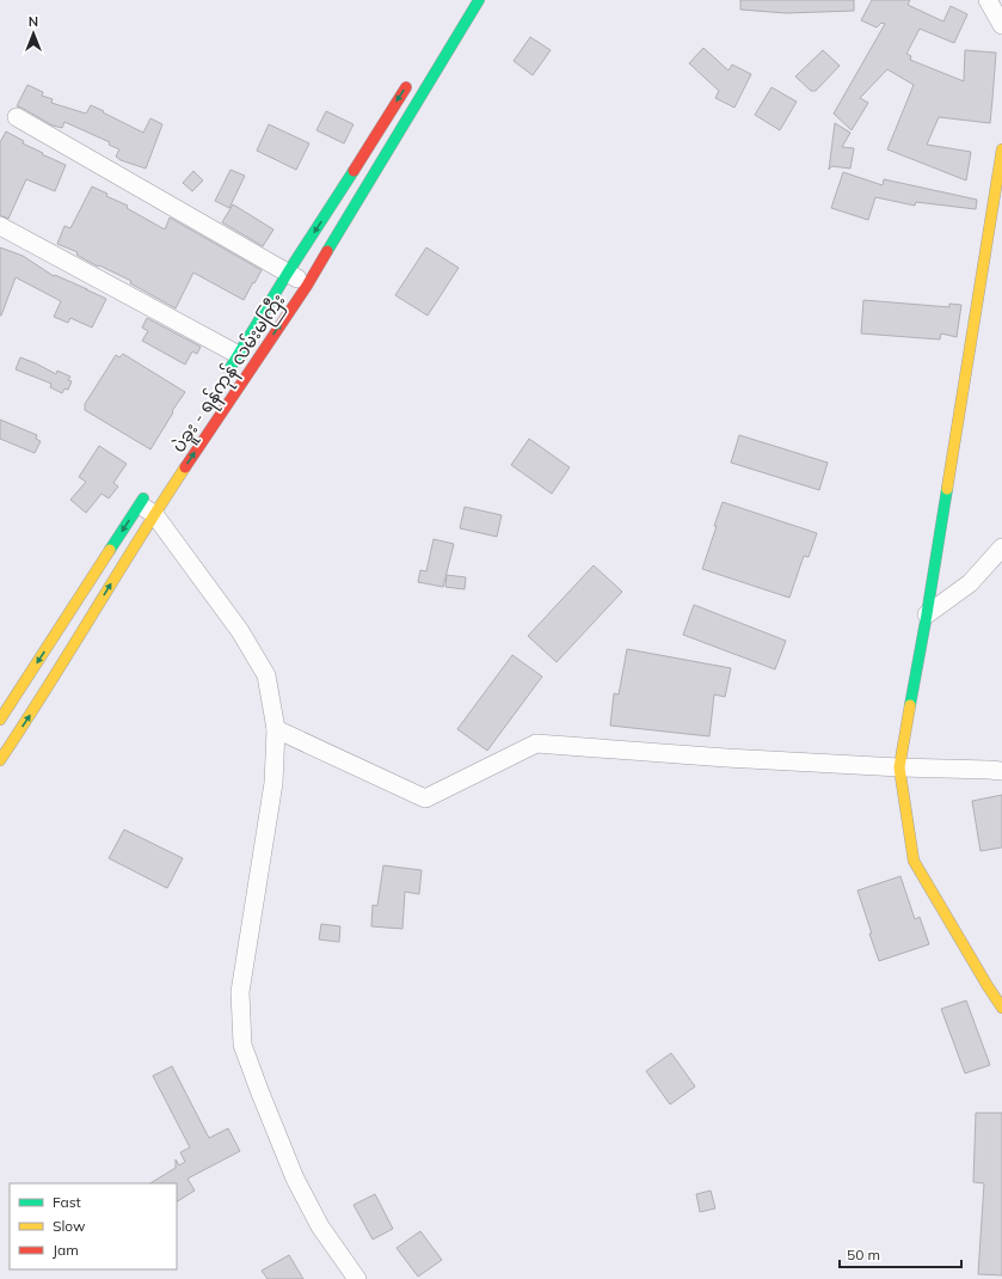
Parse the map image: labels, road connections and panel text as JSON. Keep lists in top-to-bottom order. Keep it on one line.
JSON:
{"streets":{"main road":["ပဲခူး - ရန်ကုန် လမ်းမကြီး"]},"legend":["Fast","Slow","Jam"],"scale_bar":"50 m","north":"top"}
